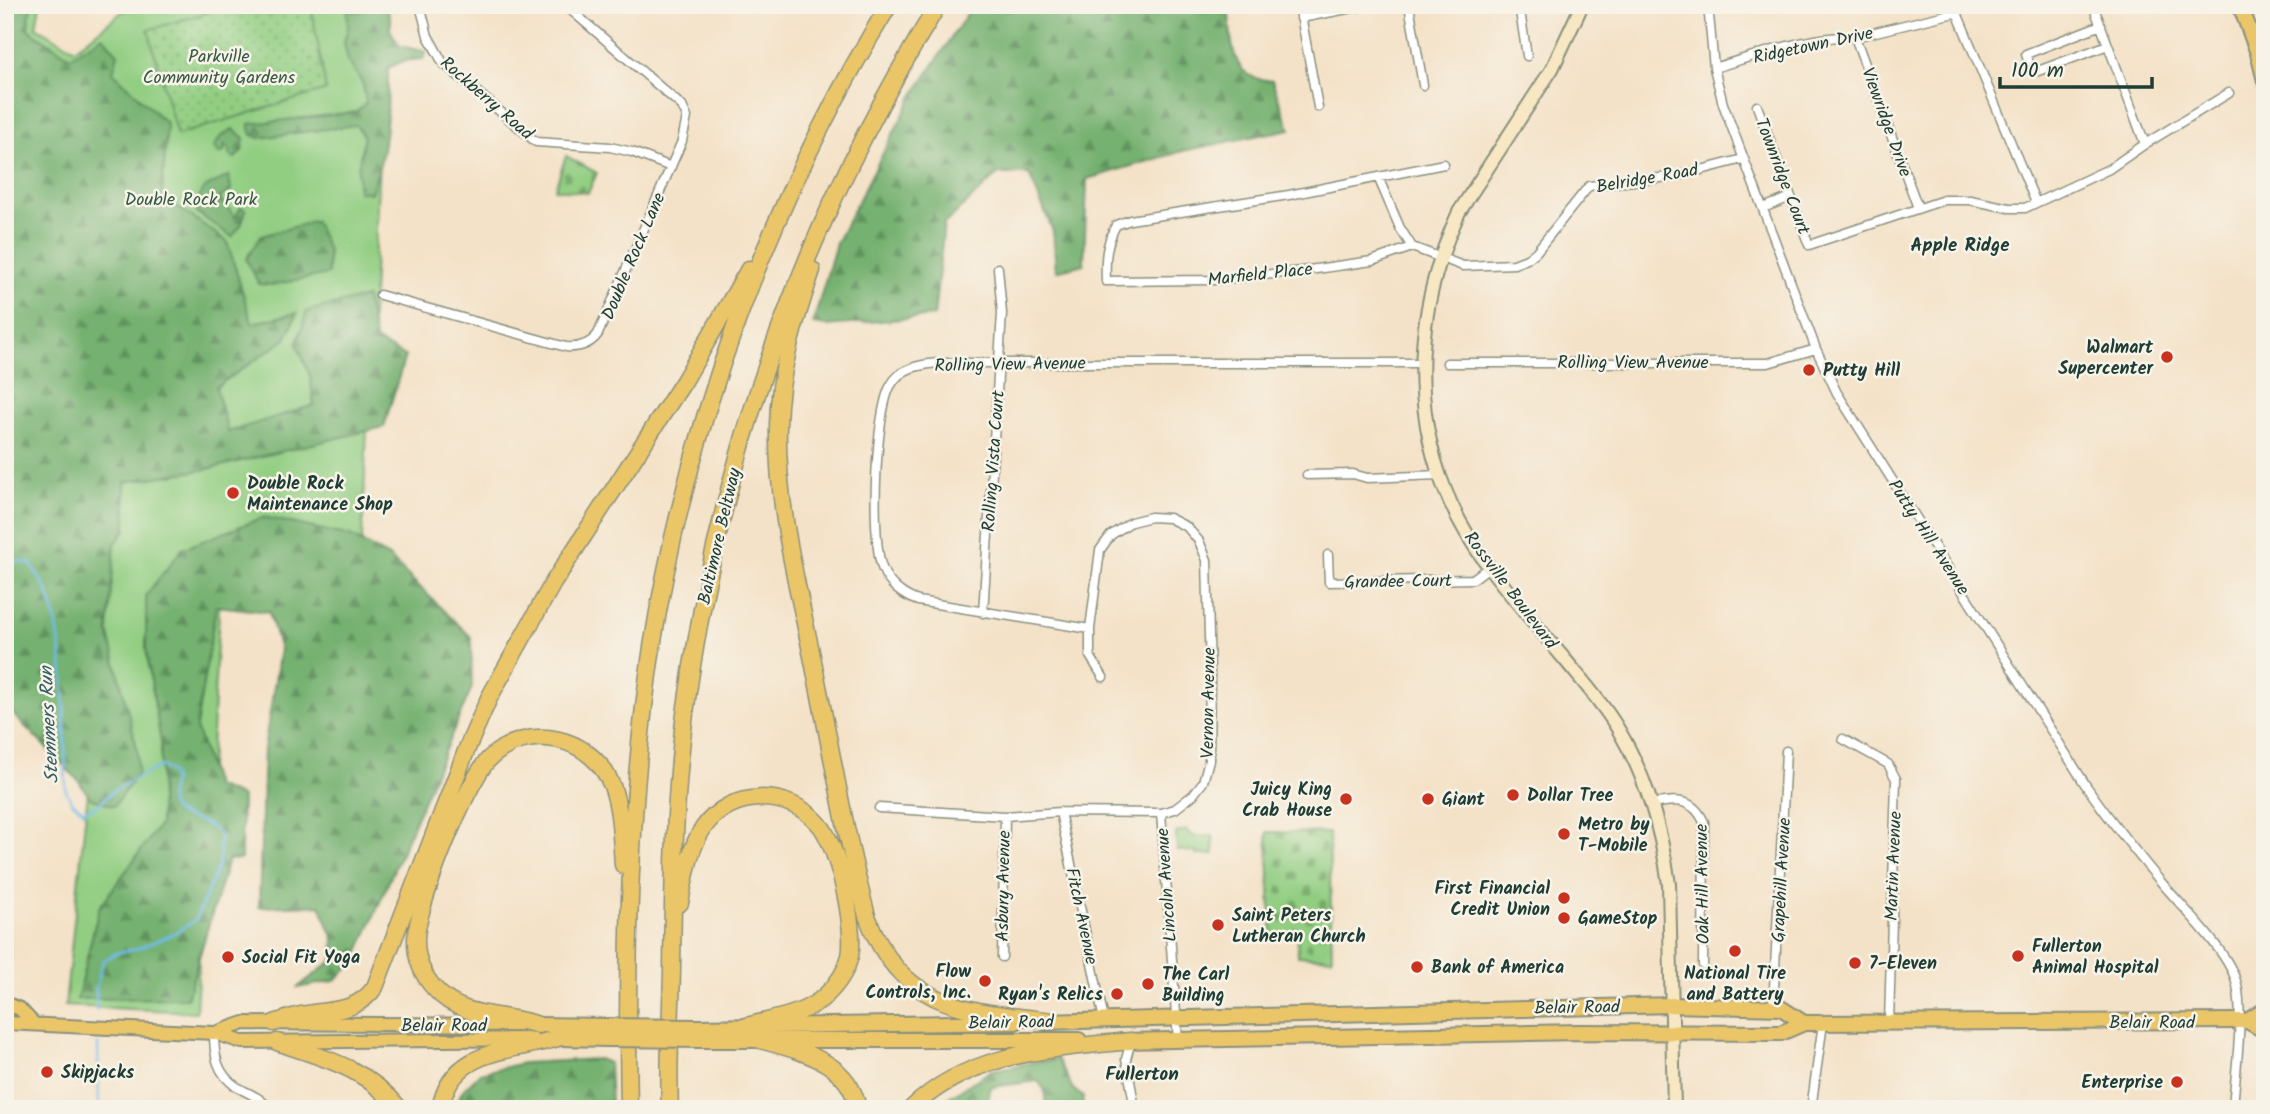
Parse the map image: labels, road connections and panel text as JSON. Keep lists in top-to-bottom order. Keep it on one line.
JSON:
{"streets":{"highway":["Baltimore Beltway","Belair Road"],"main road":["Rossville Boulevard"],"street":["Ridgetown Drive","Rockberry Road","Viewridge Drive","Townridge Court","Belridge Road","Double Rock Lane","Marfield Place","Rolling View Avenue","Rolling Vista Court","Putty Hill Avenue","Grandee Court","Vernon Avenue","Martin Avenue","Grapehill Avenue","Oak Hill Avenue","Lincoln Avenue","Asbury Avenue","Fitch Avenue"]},"crossings":[["Ridgetown Drive","Viewridge Drive"],["Ridgetown Drive","Putty Hill Avenue"],["Rockberry Road","Double Rock Lane"],["Viewridge Drive","Townridge Court"],["Belridge Road","Marfield Place"],["Belridge Road","Putty Hill Avenue"],["Belridge Road","Rossville Boulevard"],["Rolling View Avenue","Rolling Vista Court"],["Rolling View Avenue","Putty Hill Avenue"],["Rolling View Avenue","Rossville Boulevard"],["Rolling View Avenue","Vernon Avenue"],["Putty Hill Avenue","Belair Road"],["Grandee Court","Rossville Boulevard"],["Rossville Boulevard","Oak Hill Avenue"],["Rossville Boulevard","Belair Road"],["Vernon Avenue","Lincoln Avenue"],["Vernon Avenue","Asbury Avenue"],["Vernon Avenue","Fitch Avenue"],["Martin Avenue","Belair Road"],["Grapehill Avenue","Belair Road"],["Lincoln Avenue","Belair Road"],["Fitch Avenue","Belair Road"]],"districts":["Apple Ridge","Fullerton"],"water":["Stemmers Run"],"parks":["Parkville Community Gardens","Double Rock Park"],"places":["Walmart Supercenter","Putty Hill","Double Rock Maintenance Shop","Dollar Tree","Juicy King Crab House","Giant","Metro by T-Mobile","First Financial Credit Union","GameStop","Saint Peters Lutheran Church","National Tire and Battery","Fullerton Animal Hospital","Social Fit Yoga","7-Eleven","Bank of America","Flow Controls, Inc.","The Carl Building","Ryan's Relics","Skipjacks","Enterprise"],"scale_bar":"100 m"}
